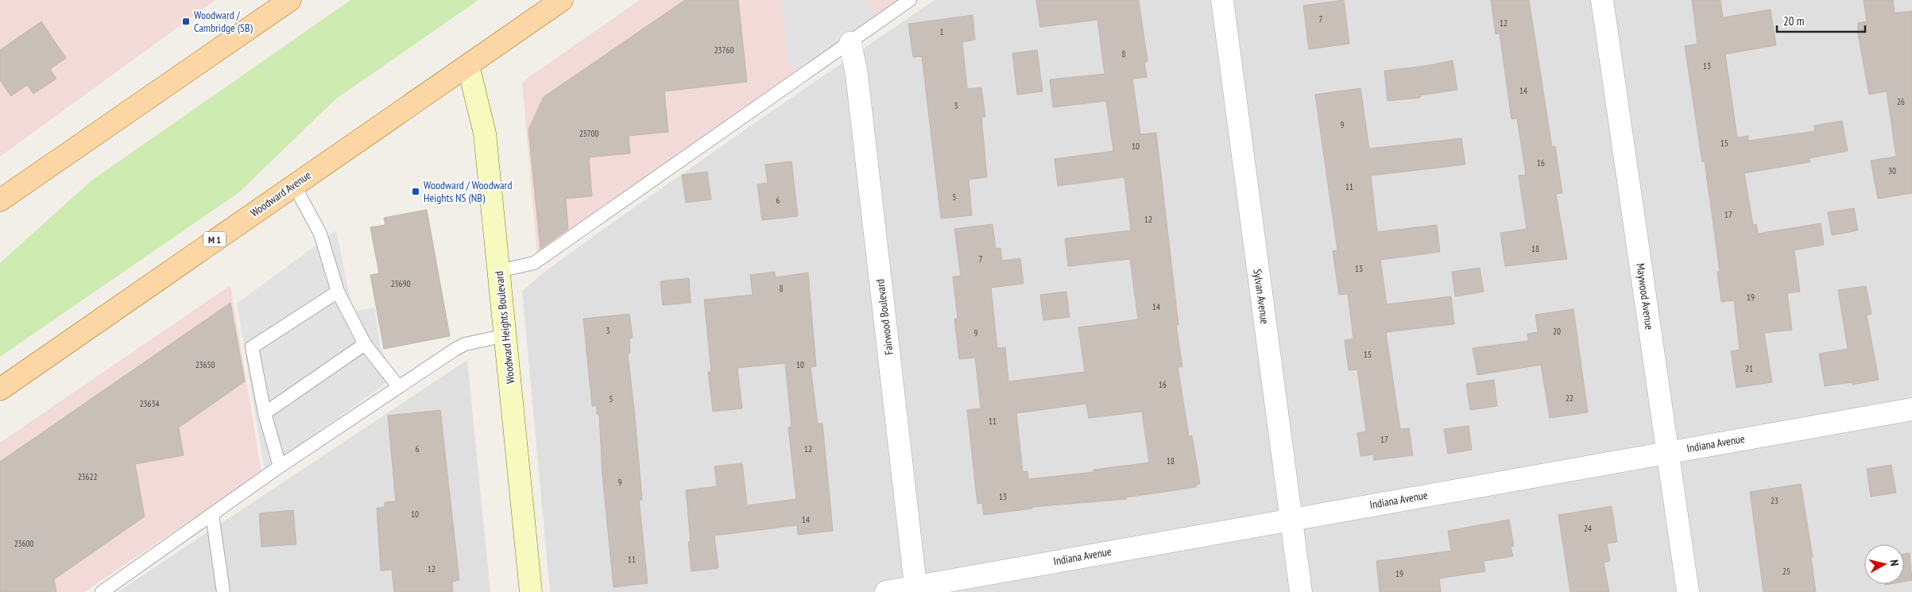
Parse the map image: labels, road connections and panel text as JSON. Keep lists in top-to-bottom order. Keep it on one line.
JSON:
{"streets":{"main road":["Woodward Avenue","M 1"],"street":["Sylvan Avenue","Maywood Avenue","Fairwood Boulevard","Woodward Heights Boulevard","Indiana Avenue"]},"crossings":[["Woodward Avenue","Woodward Heights Boulevard"],["Sylvan Avenue","Indiana Avenue"],["Maywood Avenue","Indiana Avenue"],["Fairwood Boulevard","Indiana Avenue"]],"places":{"transit":["Woodward / Cambridge (SB)","Woodward / Woodward Heights NS (NB)"]},"house_numbers":["7","12","1","23760","8","13","14","26","3","9","23700","15","10","16","30","11","5","6","17","12","18","7","13","23690","8","19","14","3","20","9","15","23650","10","21","16","22","5","23634","11","17","6","12","18","23622","9","13","23","10","14","24","23600","11","12","25","19"],"scale_bar":"20 m","north":"right"}
